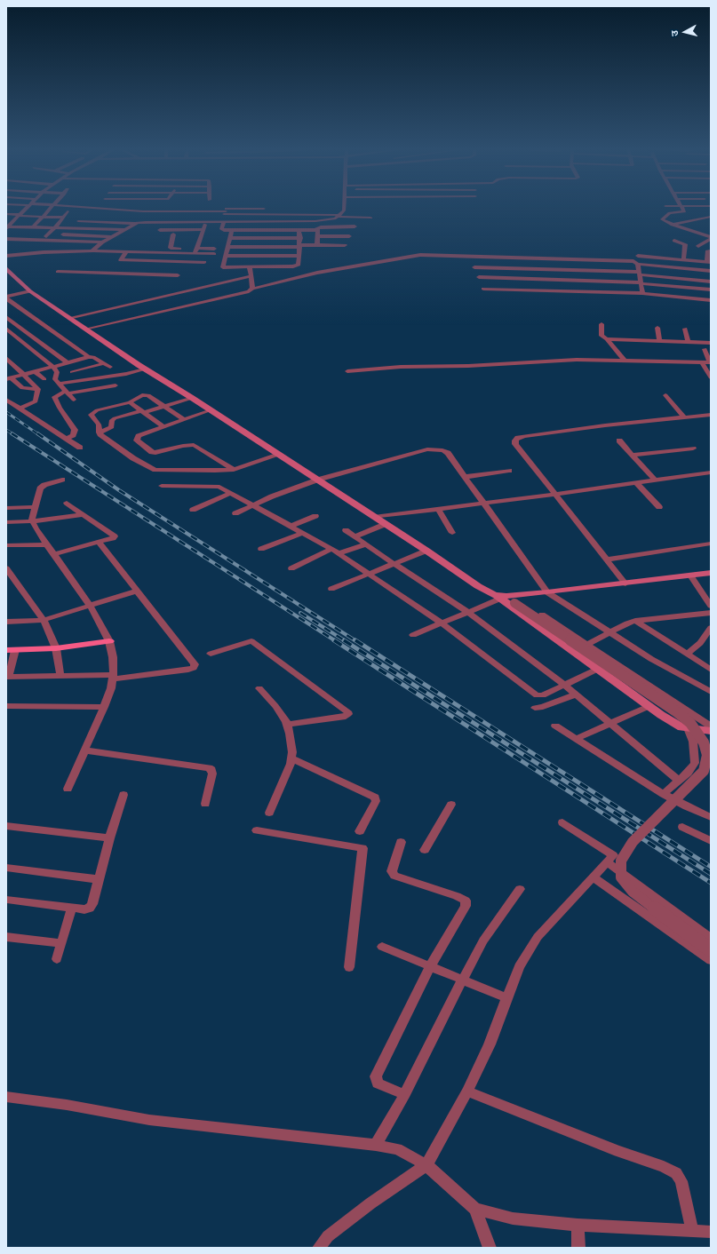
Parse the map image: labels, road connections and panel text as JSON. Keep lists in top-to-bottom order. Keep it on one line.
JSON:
{"north":"left"}
